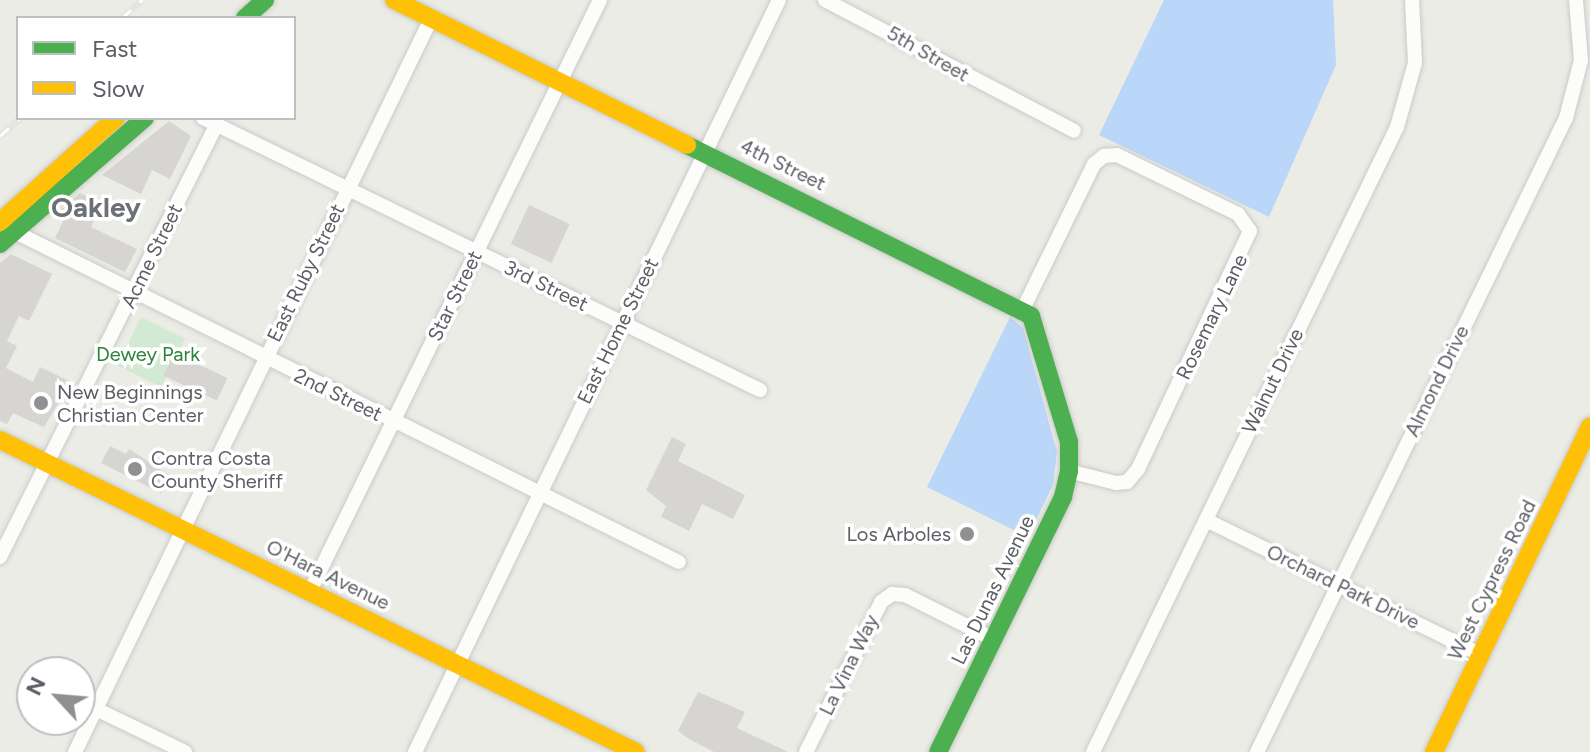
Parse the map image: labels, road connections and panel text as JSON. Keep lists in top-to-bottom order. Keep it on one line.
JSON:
{"streets":{"street":["5th Street","4th Street","Acme Street","East Ruby Street","3rd Street","Star Street","Rosemary Lane","East Home Street","Walnut Drive","Almond Drive","2nd Street","O'Hara Avenue","West Cypress Road","Orchard Park Drive","Las Dunas Avenue","La Vina Way"]},"crossings":[["4th Street","East Ruby Street"],["4th Street","Star Street"],["4th Street","Rosemary Lane"],["4th Street","East Home Street"],["4th Street","Las Dunas Avenue"],["Acme Street","3rd Street"],["Acme Street","2nd Street"],["Acme Street","O'Hara Avenue"],["East Ruby Street","3rd Street"],["East Ruby Street","2nd Street"],["East Ruby Street","O'Hara Avenue"],["3rd Street","Star Street"],["3rd Street","East Home Street"],["Star Street","2nd Street"],["Star Street","O'Hara Avenue"],["Rosemary Lane","Las Dunas Avenue"],["East Home Street","2nd Street"],["East Home Street","O'Hara Avenue"],["Walnut Drive","Orchard Park Drive"],["Almond Drive","Orchard Park Drive"],["West Cypress Road","Orchard Park Drive"],["Las Dunas Avenue","La Vina Way"]],"districts":["Oakley"],"parks":["Dewey Park"],"places":["New Beginnings Christian Center","Contra Costa County Sheriff","Los Arboles"],"legend":["Fast","Slow"],"north":"top left"}
